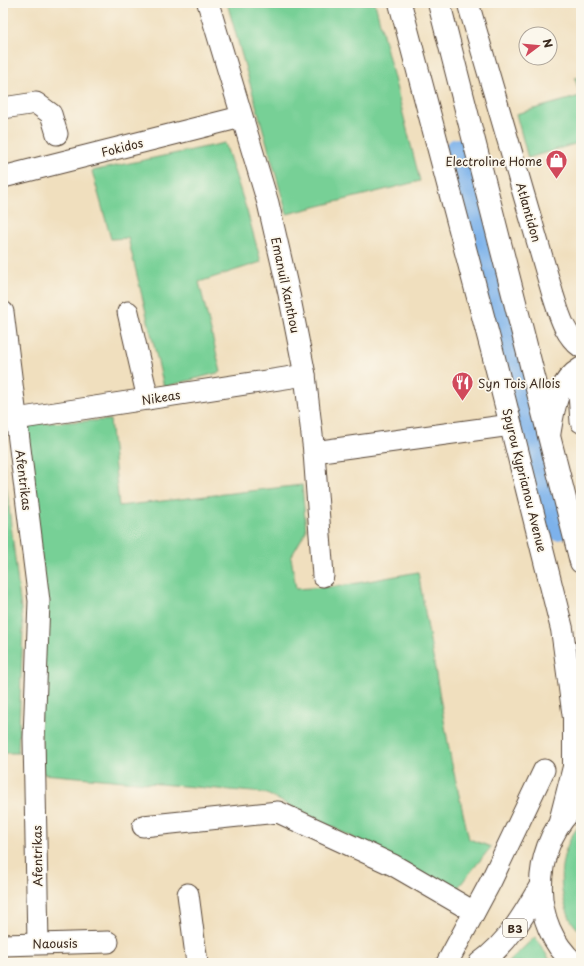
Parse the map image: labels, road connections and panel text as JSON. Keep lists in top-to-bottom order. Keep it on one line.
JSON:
{"streets":{"main road":["Spyrou Kyprianou Avenue","B3"],"street":["Fokidos","Atlantidon","Emanuil Xanthou","Nikeas","Afentrikas","Naousis"]},"crossings":[["Fokidos","Emanuil Xanthou"],["Emanuil Xanthou","Nikeas"],["Nikeas","Afentrikas"],["Afentrikas","Naousis"],["Spyrou Kyprianou Avenue","B3"]],"places":{"shop":["Electroline Home"],"restaurant":["Syn Tois Allois"]},"north":"right"}
